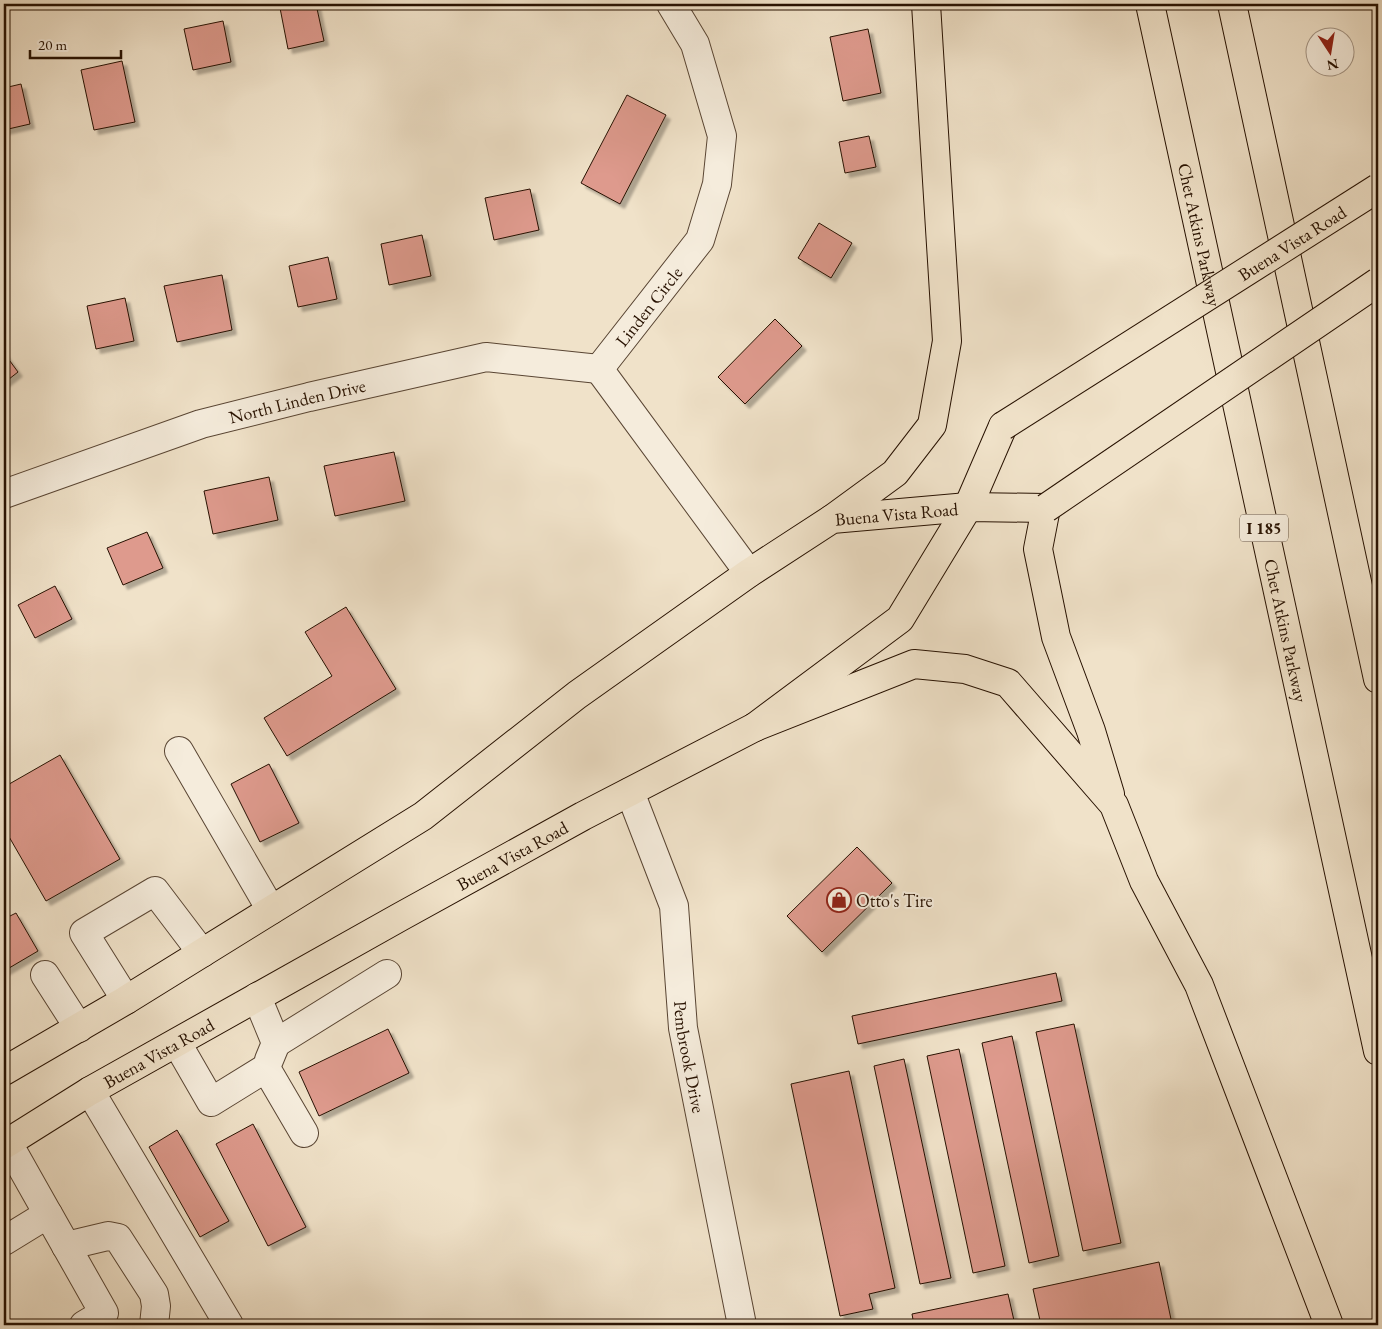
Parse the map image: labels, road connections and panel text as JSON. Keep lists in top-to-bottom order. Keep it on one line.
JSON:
{"streets":{"main road":["Chet Atkins Parkway","Buena Vista Road","I 185"],"street":["Linden Circle","North Linden Drive","Pembrook Drive"]},"crossings":[["Buena Vista Road","Pembrook Drive"],["Linden Circle","North Linden Drive"]],"places":{"shop":["Otto's Tire"]},"scale_bar":"20 m","north":"bottom"}
